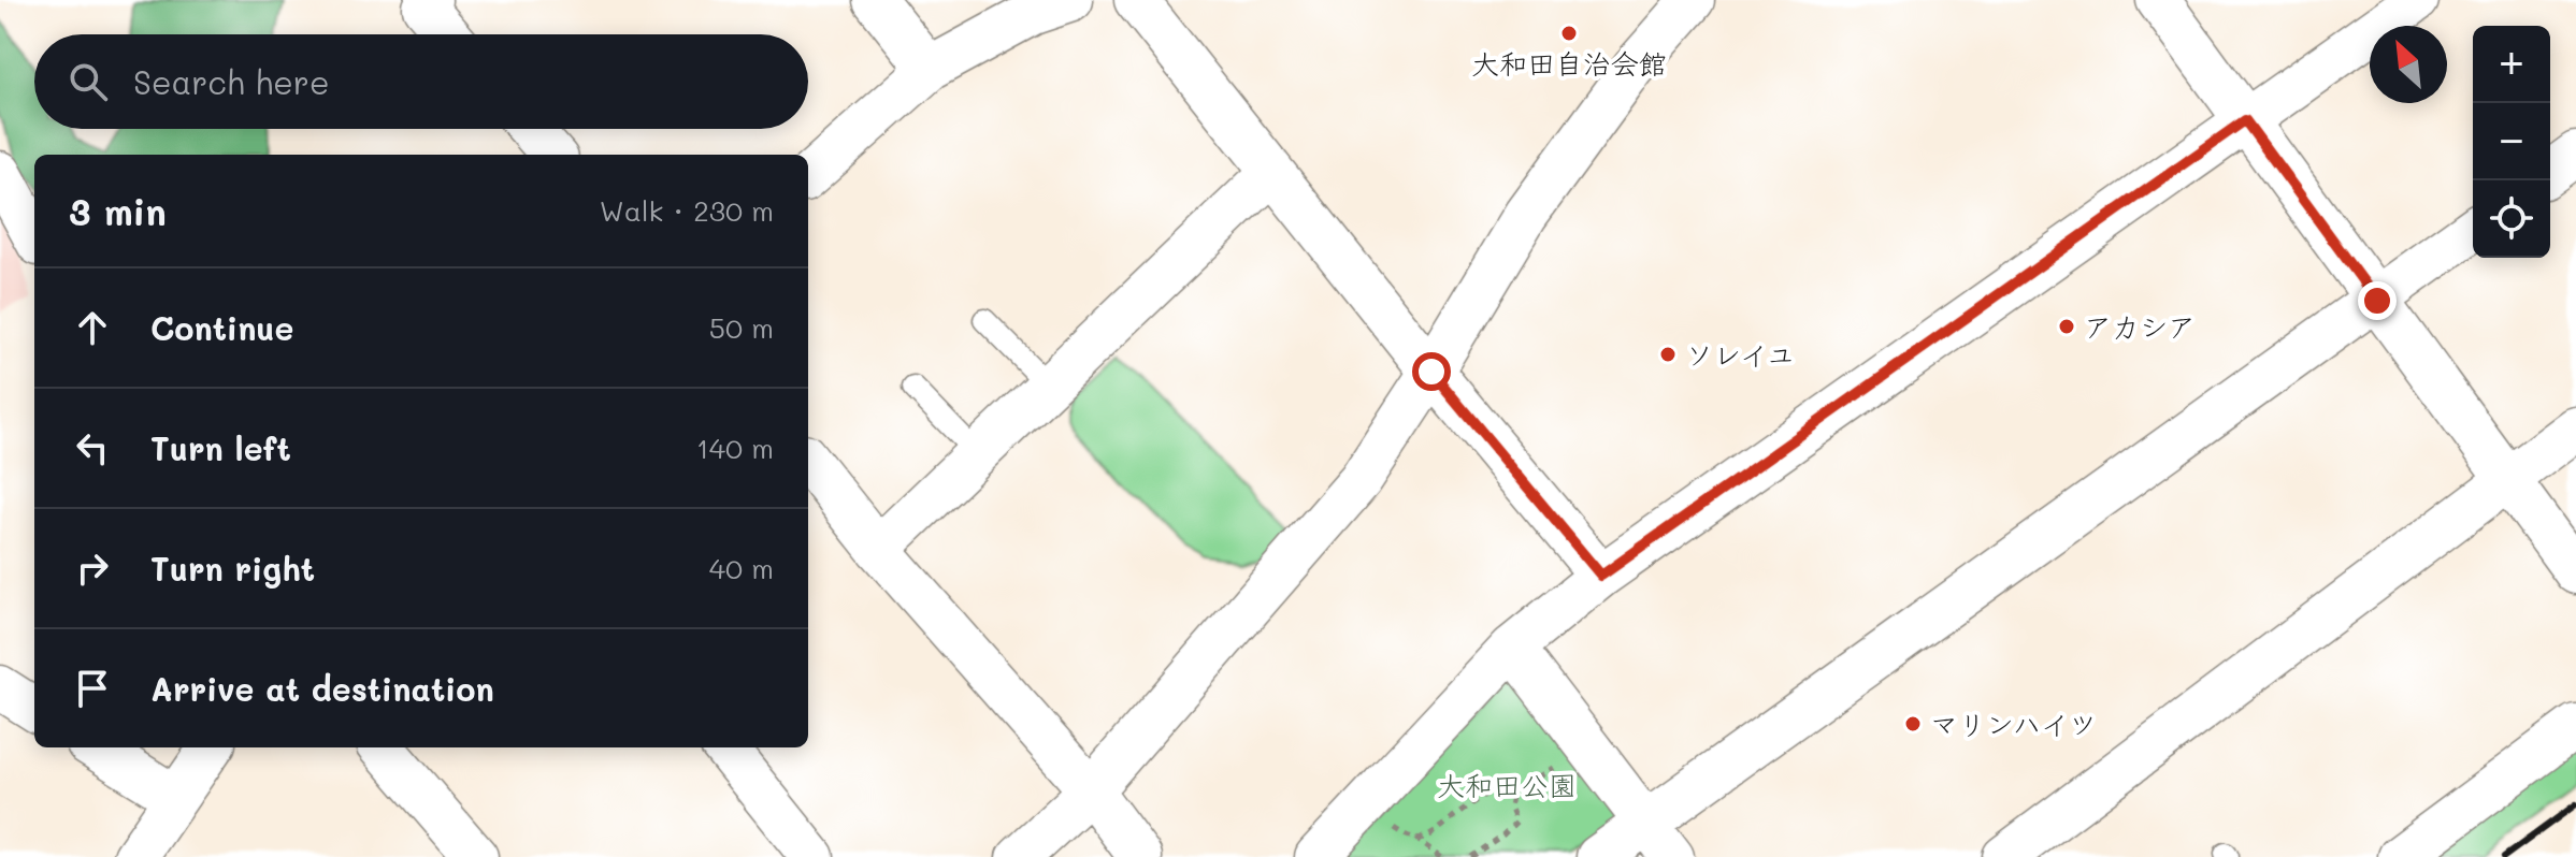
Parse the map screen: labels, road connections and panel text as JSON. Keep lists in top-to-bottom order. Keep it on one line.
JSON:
{"parks":["大和田公園"],"places":["大和田自治会館","アカシア","ソレイユ","マリンハイツ"],"north":"top left","page":{"map_buttons":["+","−"],"search":"Search here","heading":["3 min","Walk · 230 m"],"list":[["Continue","50 m"],["Turn left","140 m"],["Turn right","40 m"],"Arrive at destination"]}}
